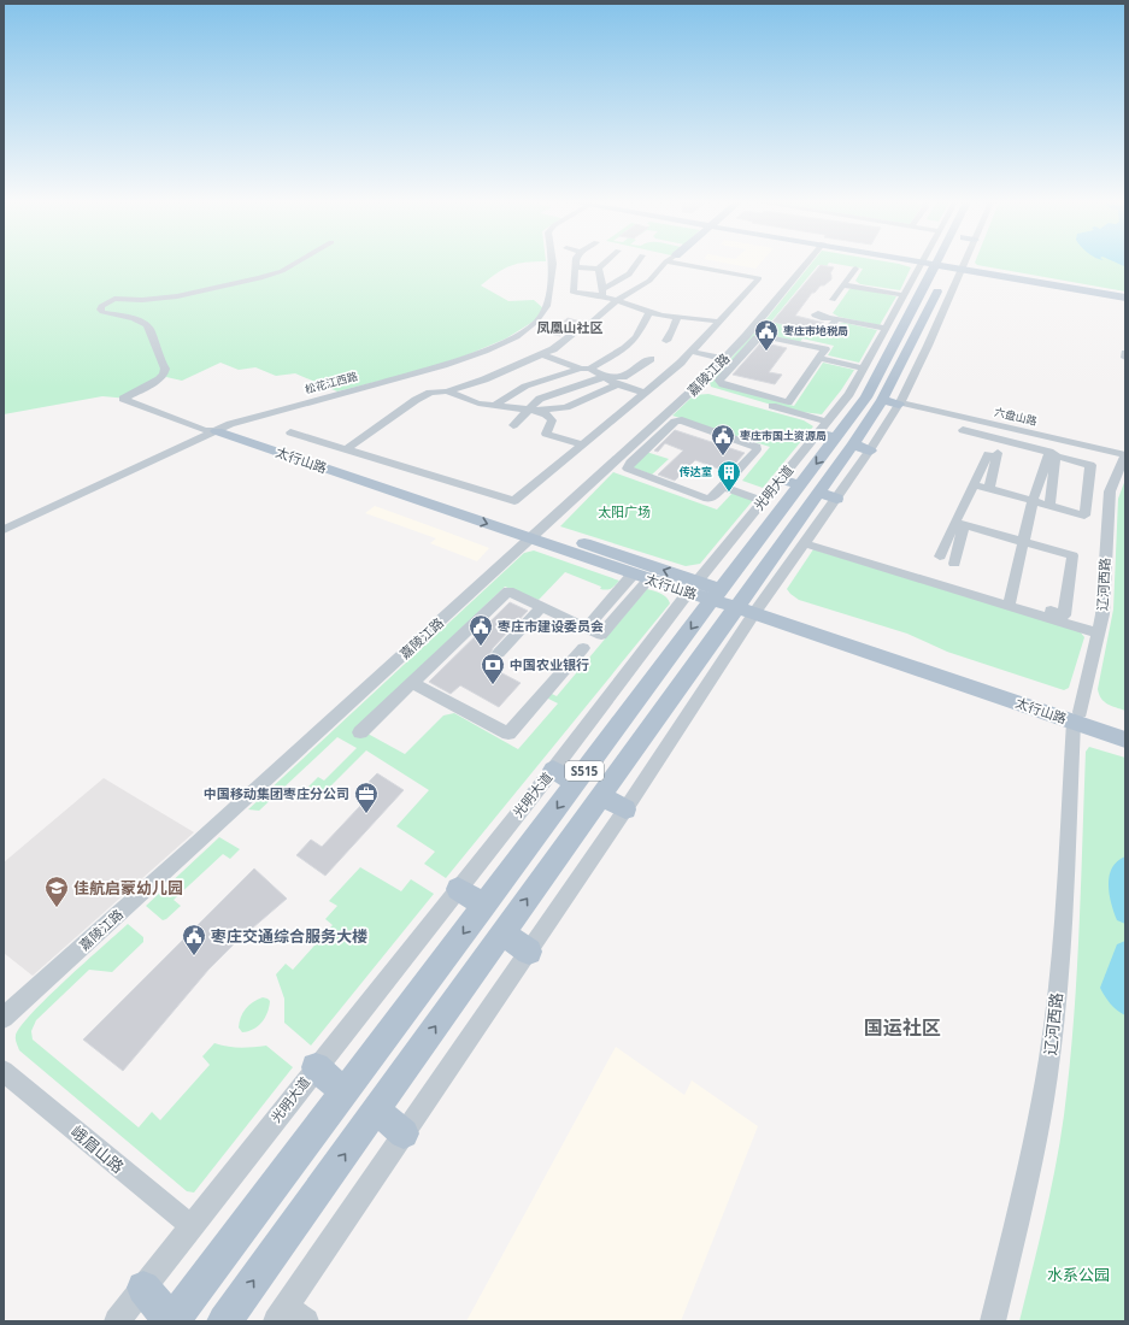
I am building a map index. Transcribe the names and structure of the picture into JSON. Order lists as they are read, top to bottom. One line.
{"streets":{"main road":["太行山路","光明大道","S515"],"street":["嘉陵江路","松花江西路","六盘山路","辽河西路","峨眉山路"]},"crossings":[["嘉陵江路","太行山路"],["松花江西路","太行山路"],["六盘山路","光明大道"],["六盘山路","辽河西路"],["太行山路","光明大道"],["太行山路","辽河西路"],["光明大道","峨眉山路"]],"districts":["凤凰山社区","国运社区"],"parks":["太阳广场","水系公园"],"places":{"public building":["枣庄市地税局","枣庄市国土资源局","枣庄市建设委员会","枣庄交通综合服务大楼"],"building":["传达室"],"bank":["中国农业银行"],"office":["中国移动集团枣庄分公司"],"school or university":["佳航启蒙幼儿园"]}}
